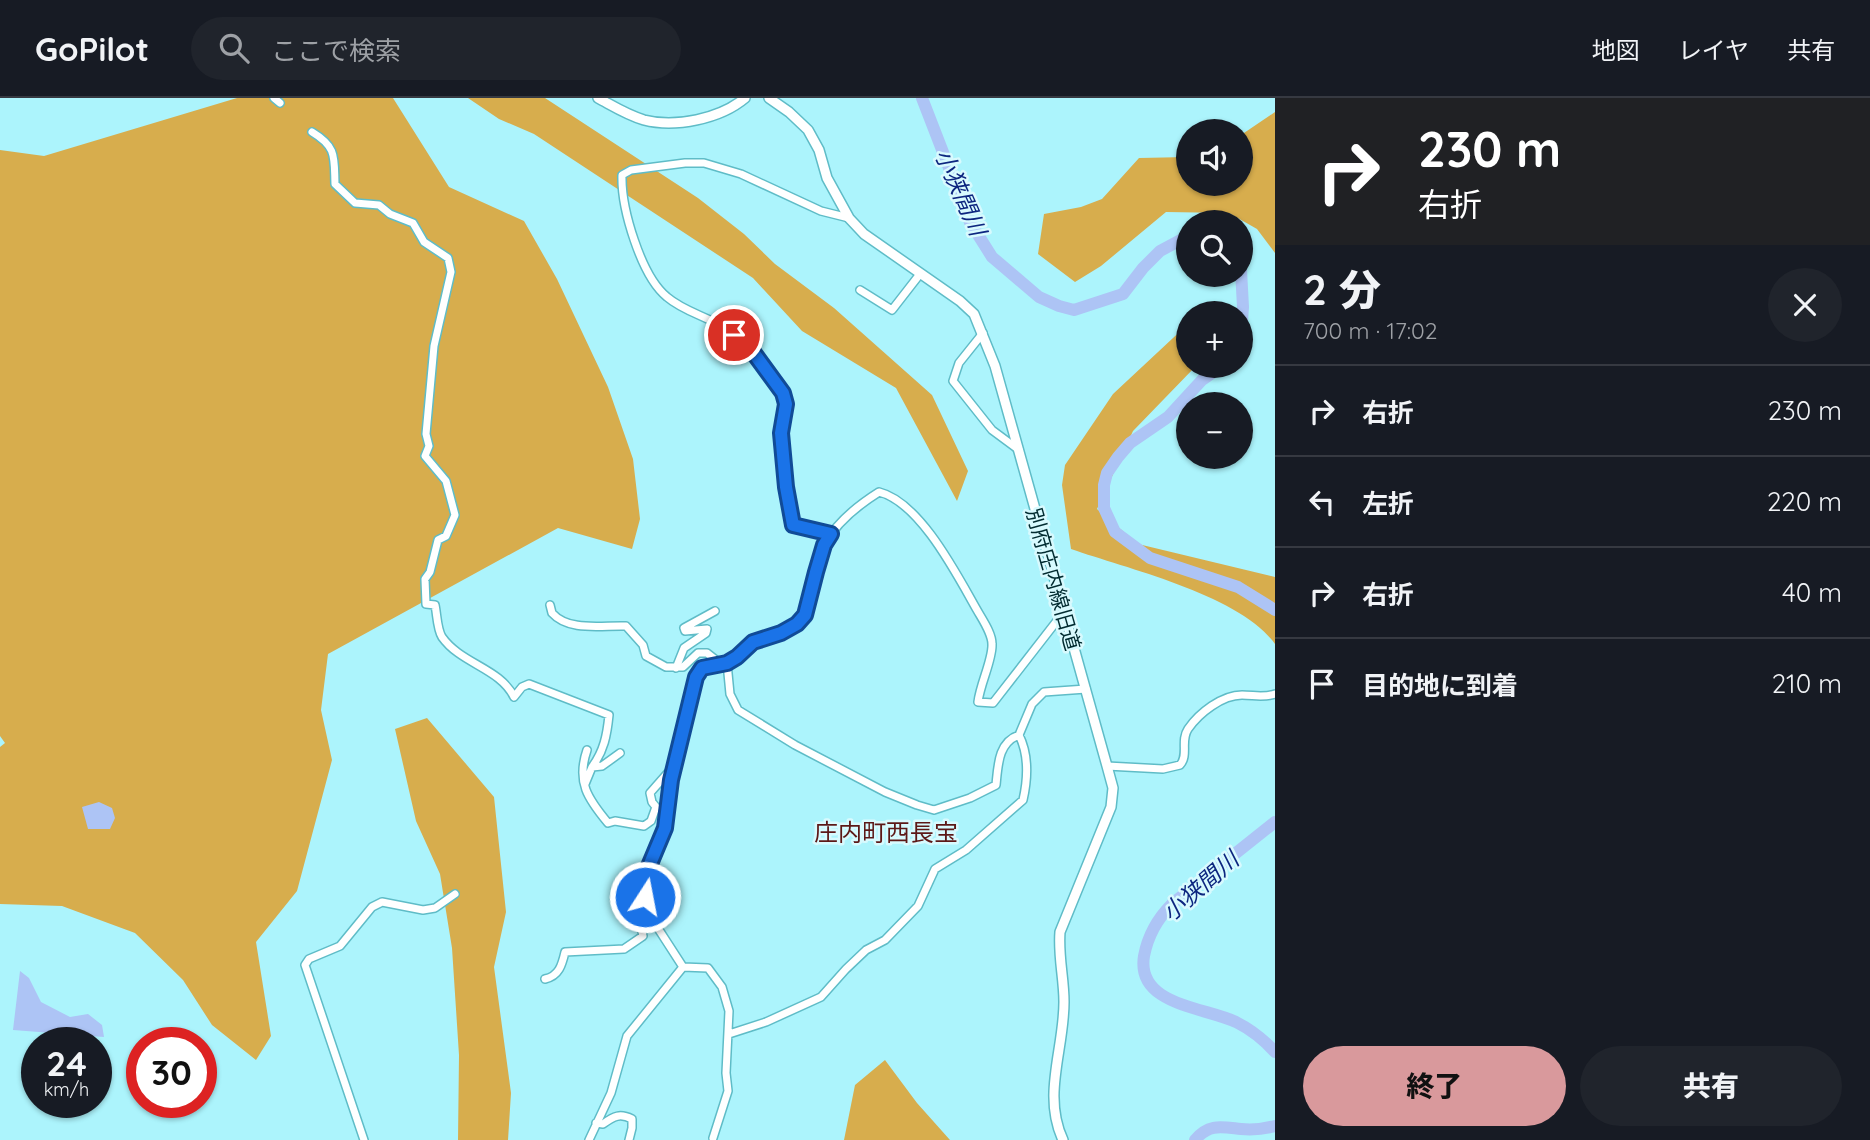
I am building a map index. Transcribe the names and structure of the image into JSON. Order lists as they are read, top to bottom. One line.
{"streets":{"street":["別府庄内線旧道"]},"districts":["庄内町西長宝"],"water":["小狭間川"],"page":{"header":"GoPilot","search":"ここで検索","nav":["地図","レイヤ","共有"],"turn":["230 m","右折"],"map_buttons":["+","−"],"heading":["2 分","700 m · 17:02"],"list":[{"name":"右折","value":"230 m"},{"name":"左折","value":"220 m"},{"name":"右折","value":"40 m"},{"name":"目的地に到着","value":"210 m"}],"speed":"24 km/h","limit":"30","buttons":["終了","共有"]}}
